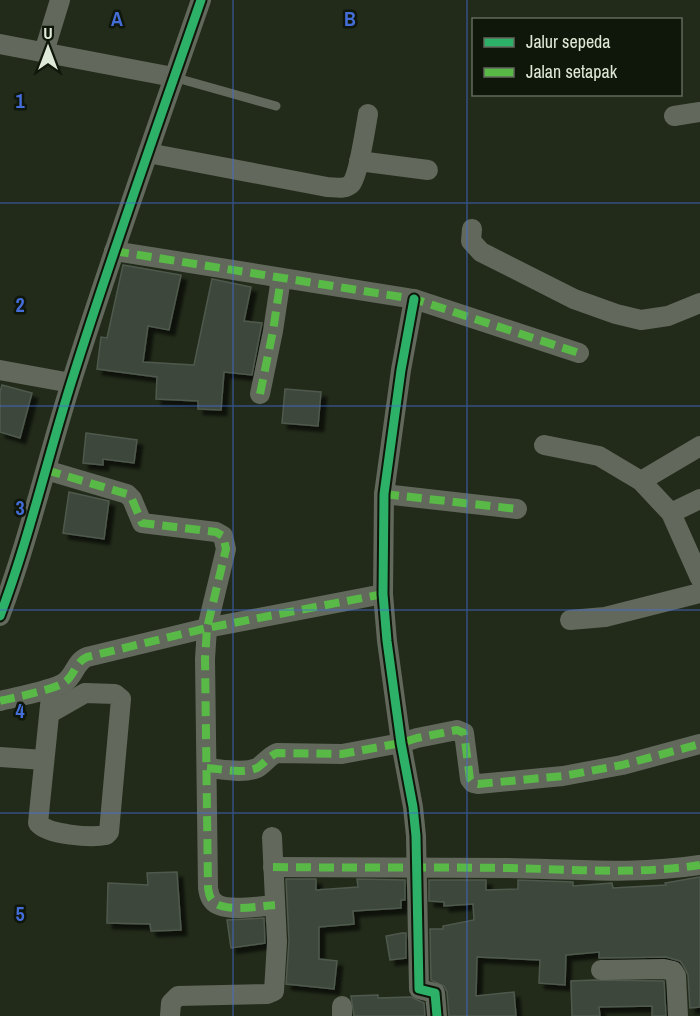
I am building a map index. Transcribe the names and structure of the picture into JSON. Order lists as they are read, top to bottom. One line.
{"legend":["Jalur sepeda","Jalan setapak"],"north":"top","grid":{"columns":["A","B"],"rows":["1","2","3","4","5"]}}
